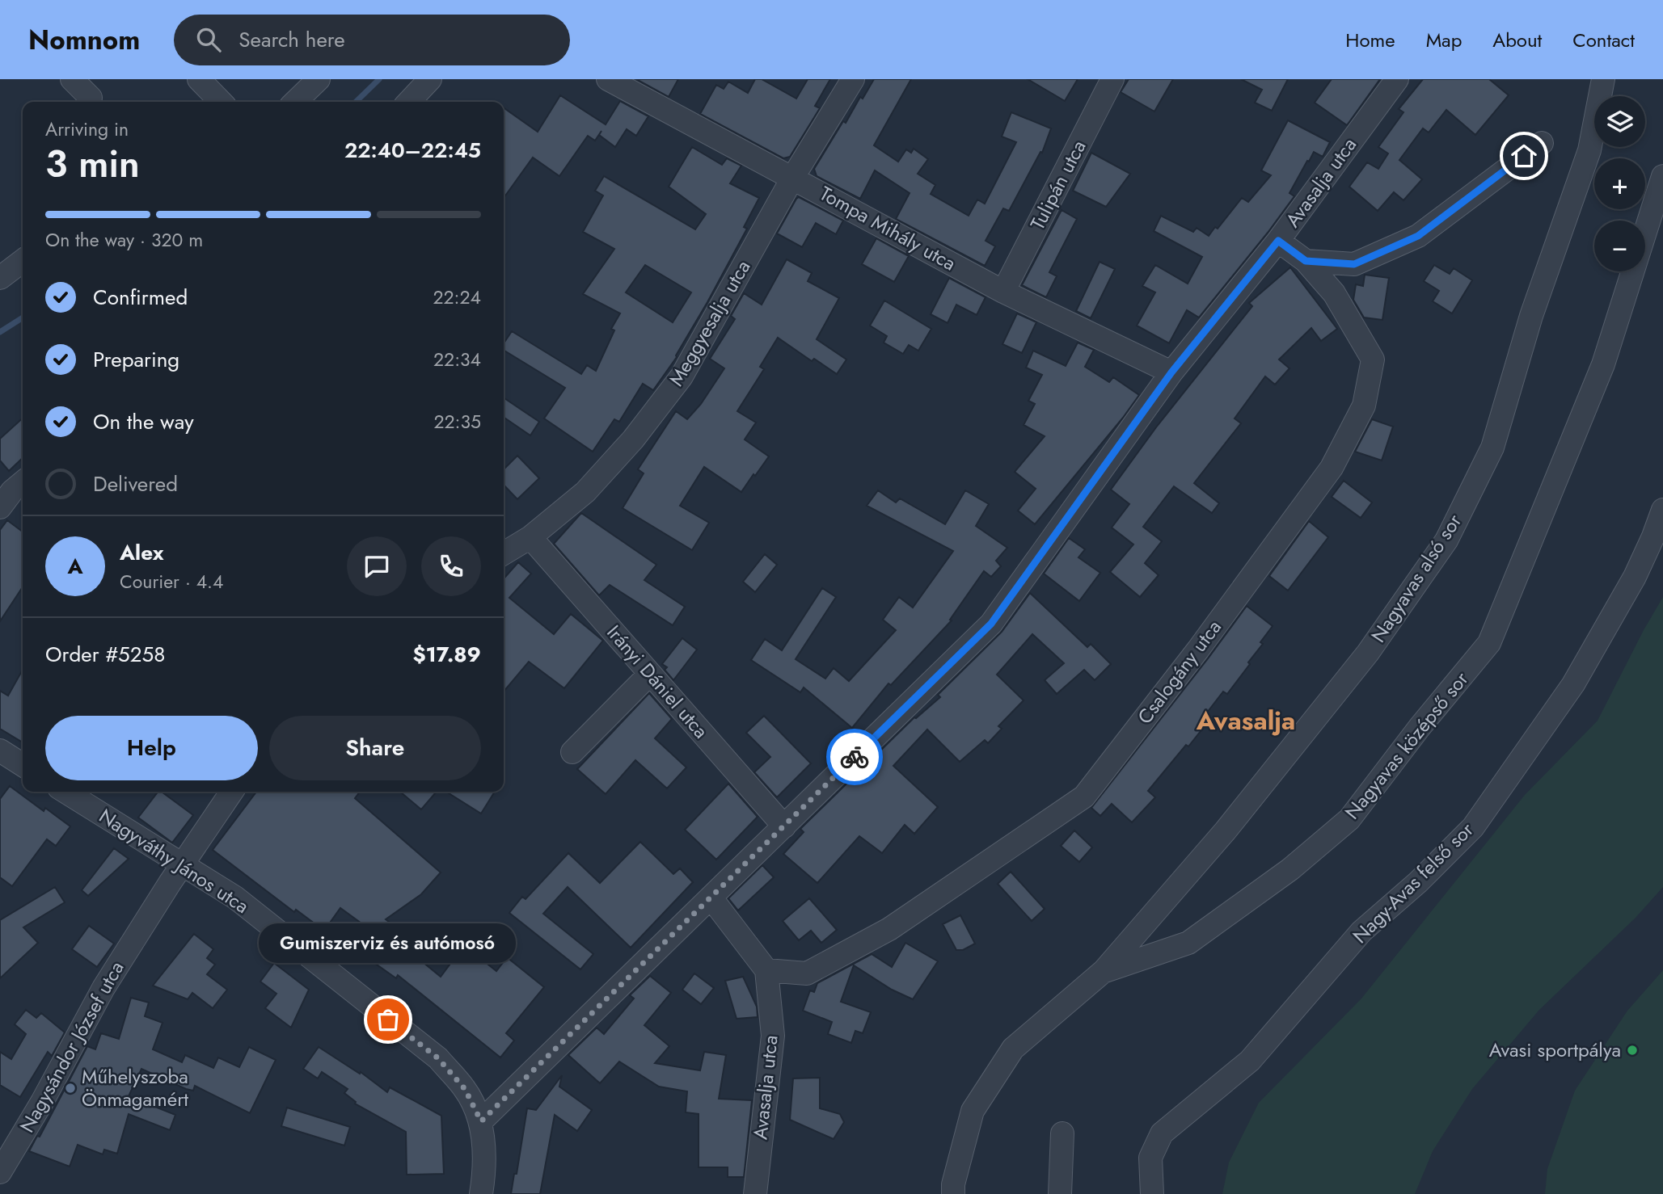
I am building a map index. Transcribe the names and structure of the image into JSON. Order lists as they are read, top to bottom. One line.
{"streets":{"street":["Avasalja utca","Tulipán utca","Tompa Mihály utca","Meggyesalja utca","Nagyavas alsó sor","Csalogány utca","Irányi Dániel utca","Nagyavas középső sor","Nagyváthy János utca","Nagy-Avas felső sor","Nagysándor József utca"]},"crossings":[["Avasalja utca","Tompa Mihály utca"],["Avasalja utca","Csalogány utca"],["Avasalja utca","Irányi Dániel utca"],["Avasalja utca","Nagyváthy János utca"],["Tulipán utca","Tompa Mihály utca"],["Tompa Mihály utca","Meggyesalja utca"],["Meggyesalja utca","Irányi Dániel utca"],["Nagyavas alsó sor","Nagyavas középső sor"],["Nagyváthy János utca","Nagysándor József utca"]],"districts":["Avasalja"],"places":["Gumiszerviz és autómosó","Avasi sportpálya","Műhelyszoba Önmagamért"],"page":{"header":"Nomnom","search":"Search here","nav":["Home","Map","About","Contact"],"map_buttons":["+","−"],"heading":["3 min","Arriving in","22:40–22:45"],"panel":["Alex","Courier · 4.4","Order #5258","$17.89"],"bar":"On the way · 320 m","list":[["Confirmed","22:24"],["Preparing","22:34"],["On the way","22:35"],"Delivered"],"round":"A","buttons":["Help","Share"],"bubble":"Gumiszerviz és autómosó"}}
